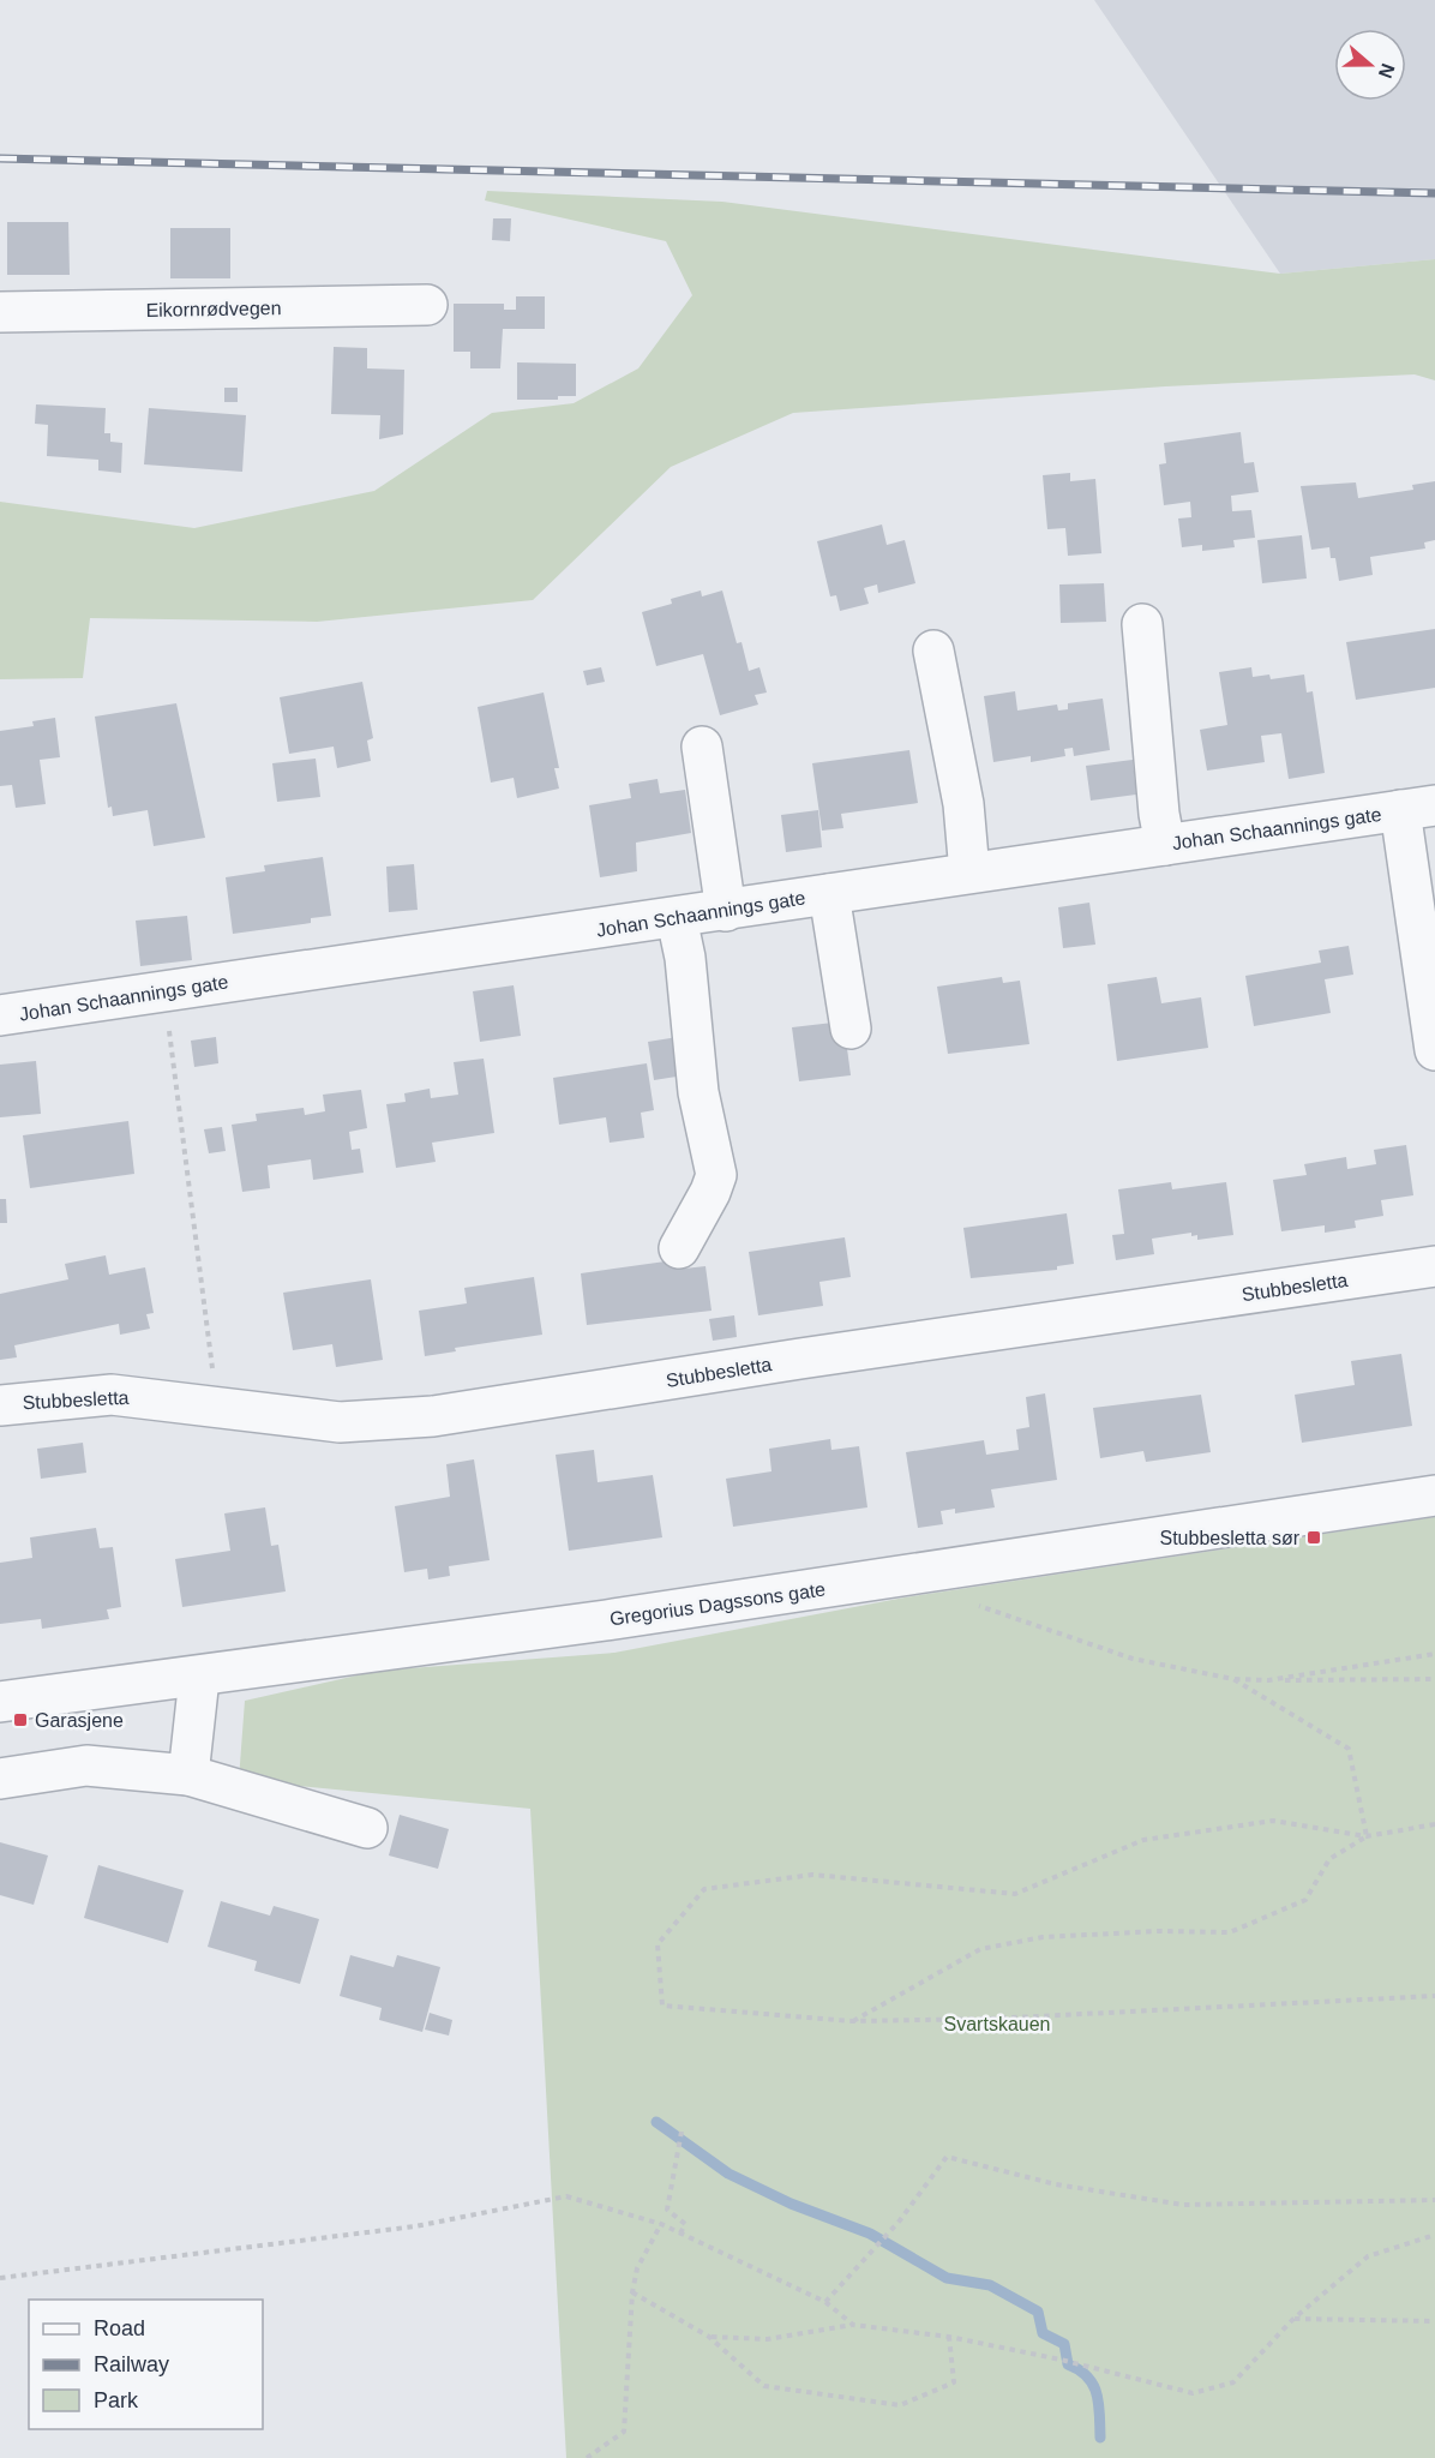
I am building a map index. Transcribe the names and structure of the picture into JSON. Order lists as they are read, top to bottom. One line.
{"streets":{"street":["Eikornrødvegen","Johan Schaannings gate","Stubbesletta","Gregorius Dagssons gate"]},"parks":["Svartskauen"],"places":{"transit":["Stubbesletta sør","Garasjene"]},"legend":["Road","Railway","Park"],"north":"right"}
